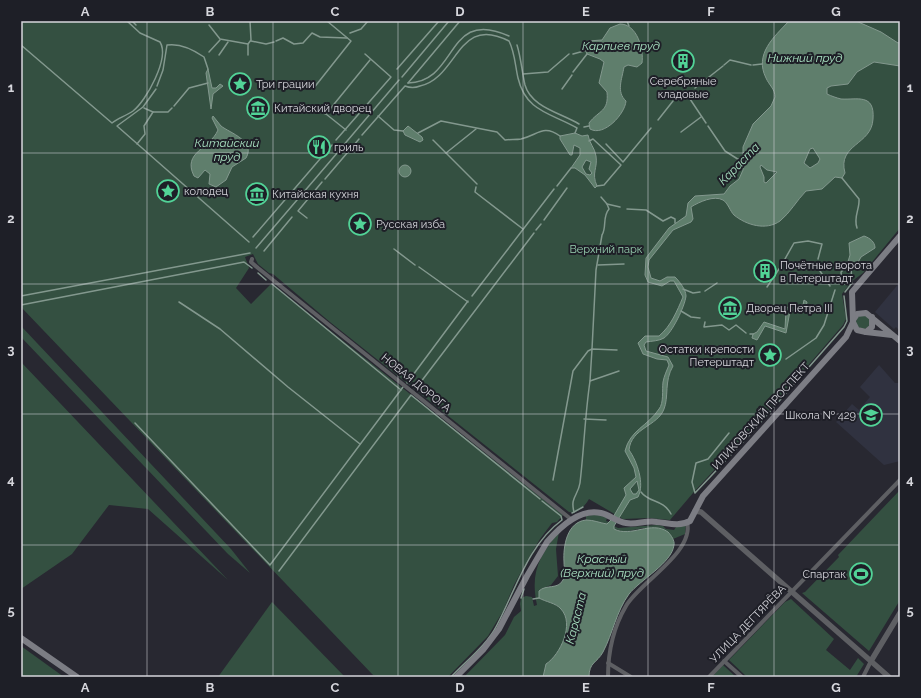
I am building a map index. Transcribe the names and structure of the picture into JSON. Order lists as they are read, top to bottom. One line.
{"streets":{"main road":["ИЛИКОВСКИЙ ПРОСПЕКТ"],"street":["НОВАЯ ДОРОГА","УЛИЦА ДЕГТЯРЁВА"]},"water":["Карпиев пруд","Нижний пруд","Китайский пруд","Караста","Красный (Верхний) пруд"],"parks":["Верхний парк"],"places":{"building":["Серебряные кладовые","Почётные ворота в Петерштадт"],"place":["Три грации","колодец","Русская изба","Остатки крепости Петерштадт"],"museum":["Китайский дворец","Китайская кухня","Дворец Петра III"],"restaurant":["гриль"],"school or university":["Школа № 429"],"sports":["Спартак"]},"grid":{"columns":["A","B","C","D","E","F","G"],"rows":["1","2","3","4","5"]}}
